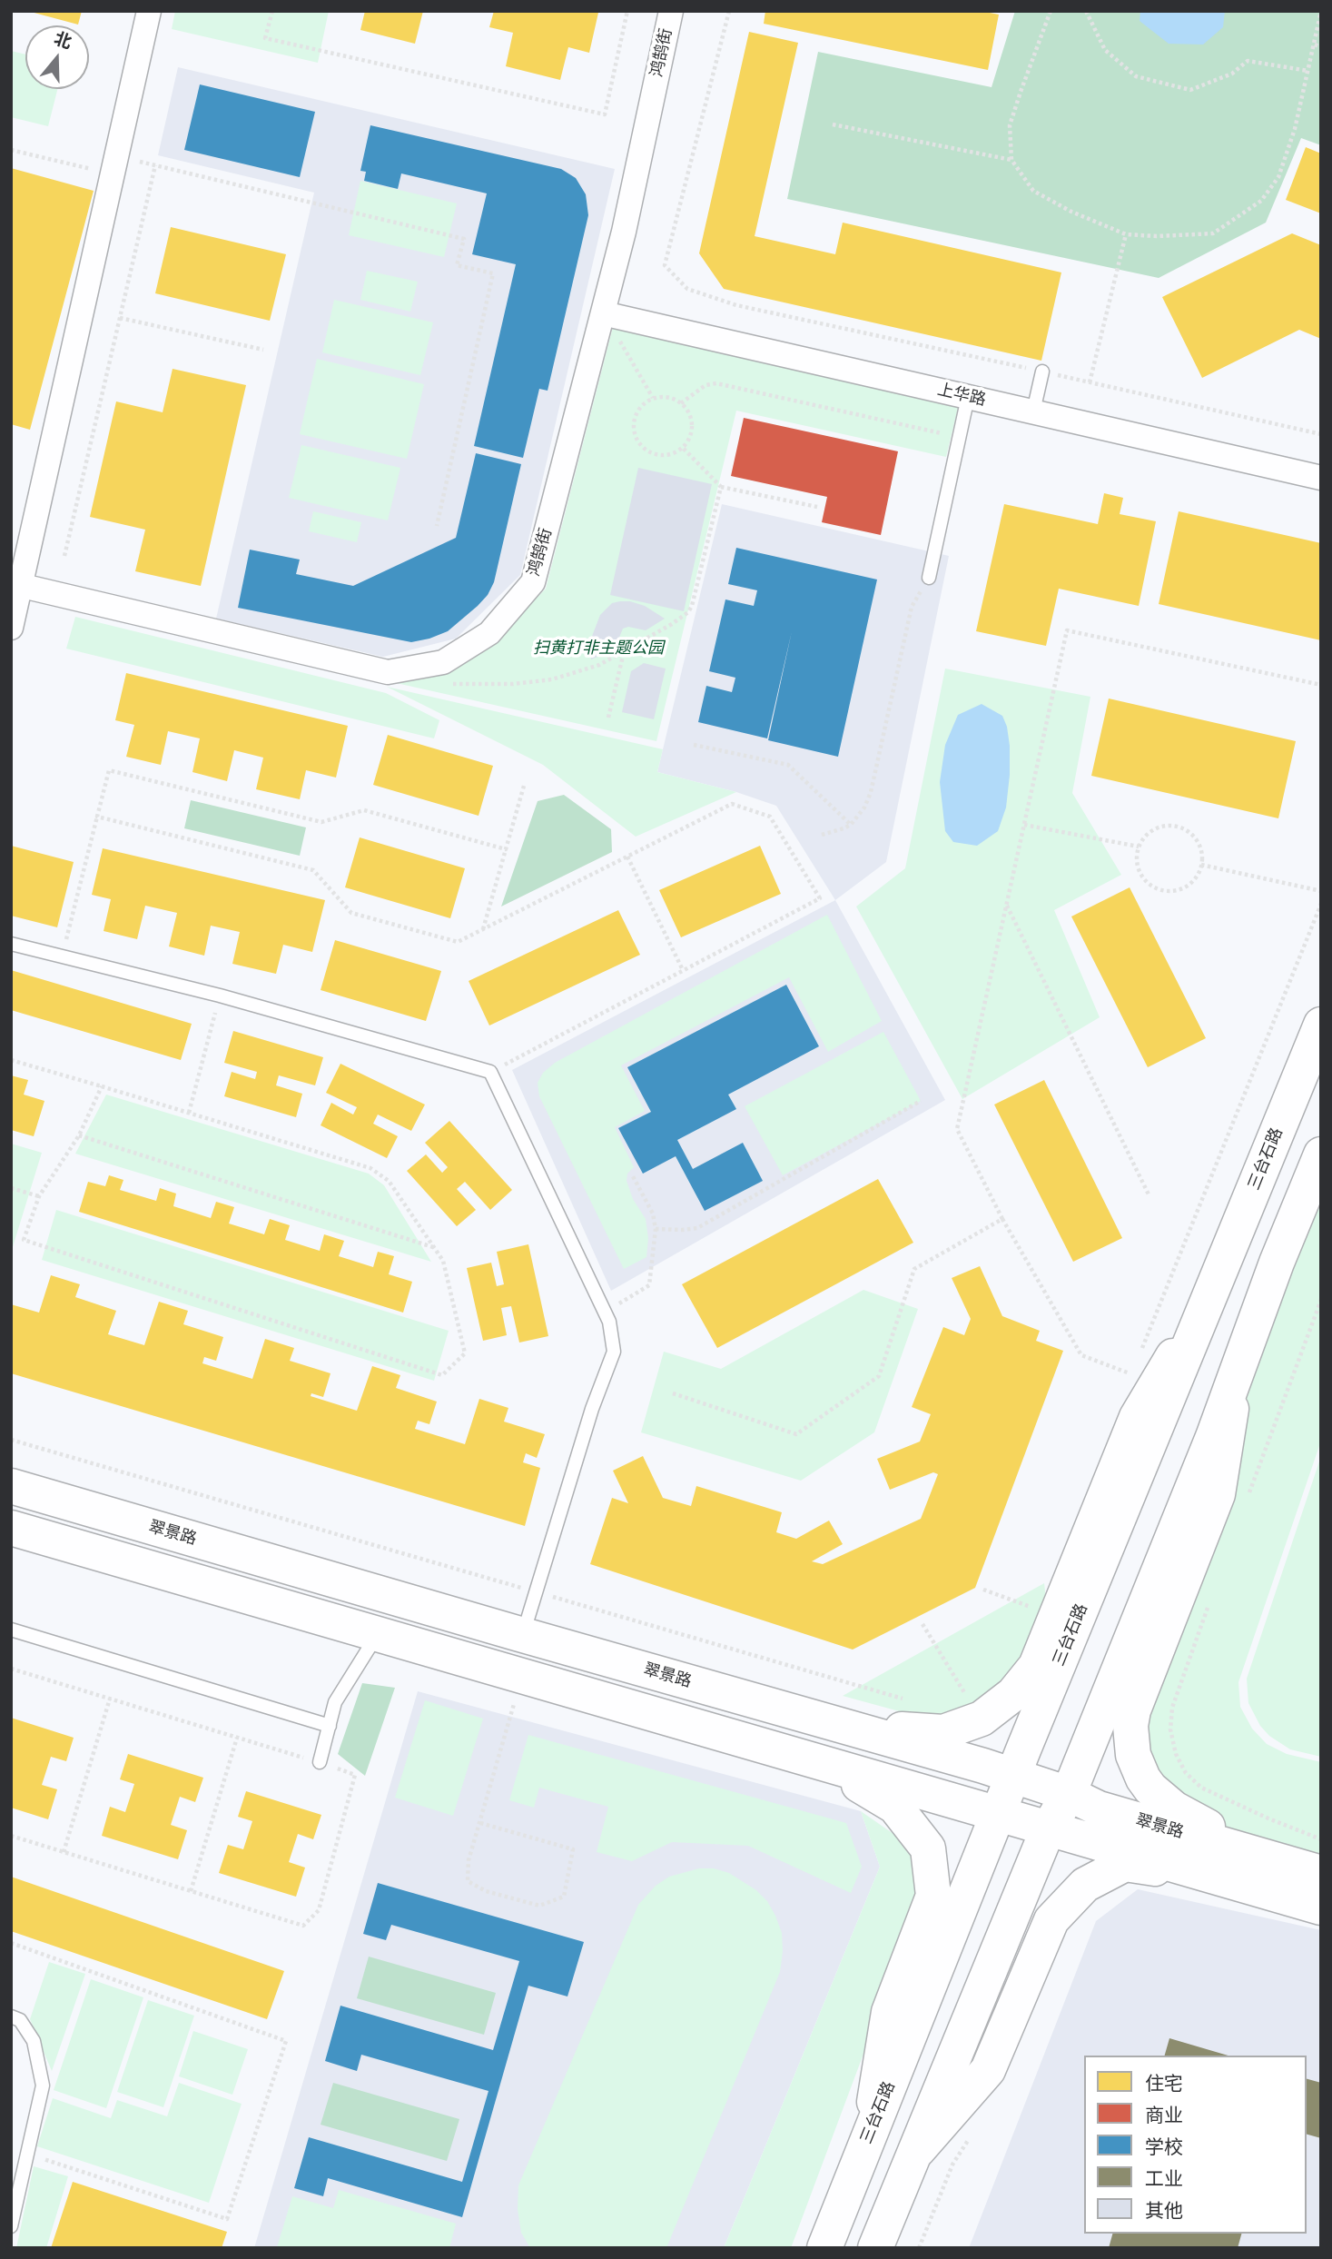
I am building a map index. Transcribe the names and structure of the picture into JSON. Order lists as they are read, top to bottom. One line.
{"streets":{"main road":["三台石路","翠景路"],"street":["鸿鹄街","上华路"]},"crossings":[["鸿鹄街","上华路"],["三台石路","翠景路"]],"parks":["扫黄打非主题公园"],"legend":["住宅","商业","学校","工业","其他"],"north":"top"}
